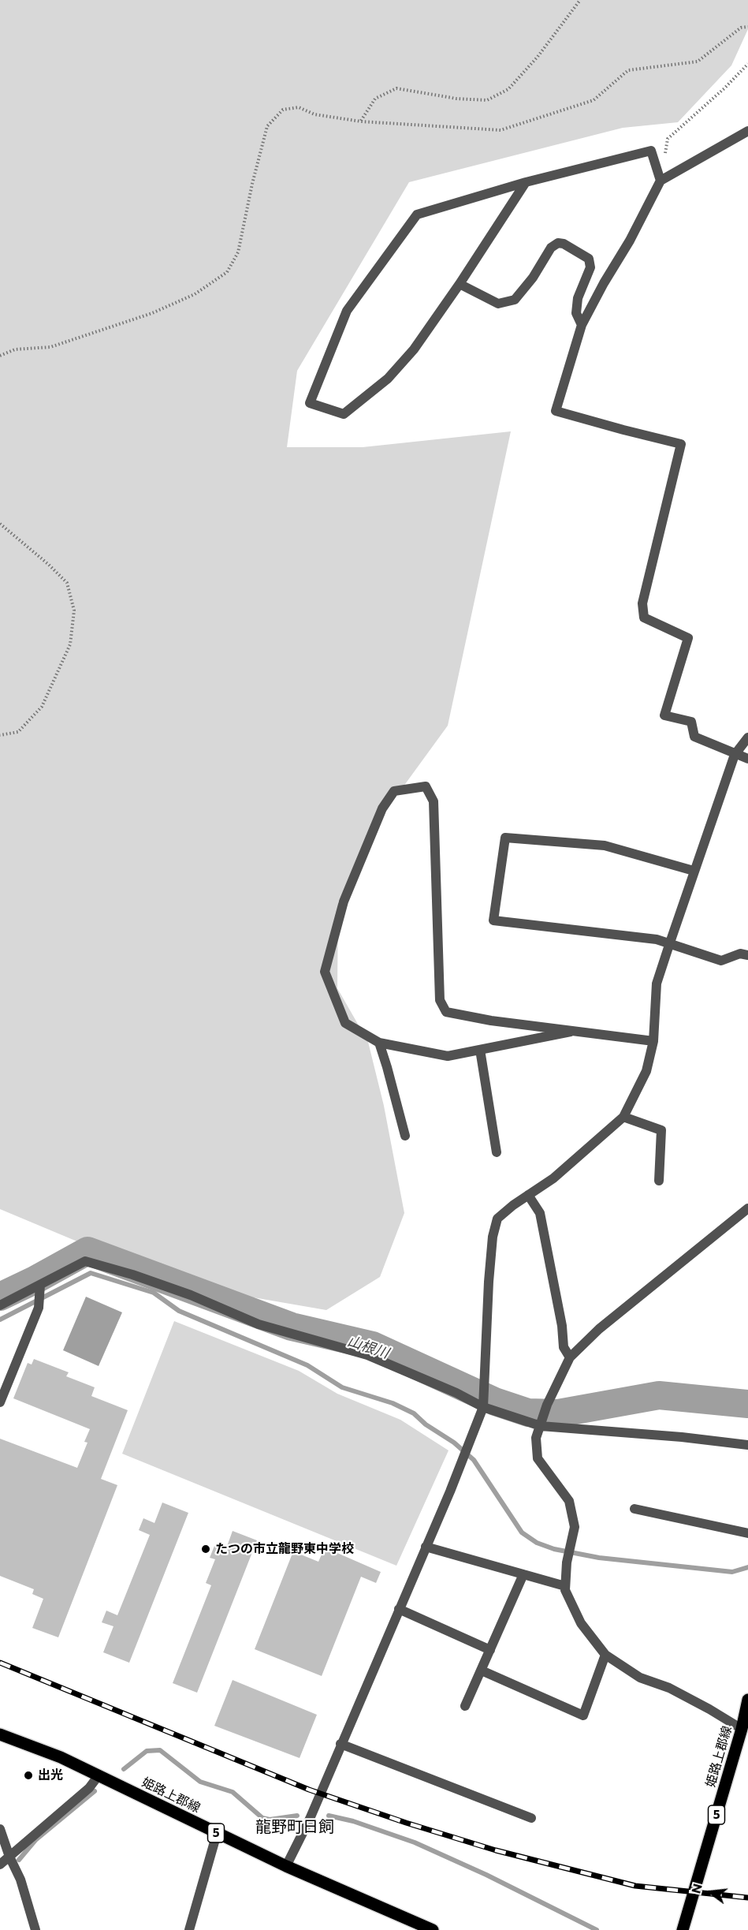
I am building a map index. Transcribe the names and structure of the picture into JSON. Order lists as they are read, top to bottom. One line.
{"streets":{"main road":["姫路上郡線","5"]},"districts":["龍野町日飼"],"water":["山根川"],"places":["たつの市立龍野東中学校","出光"],"north":"left"}
